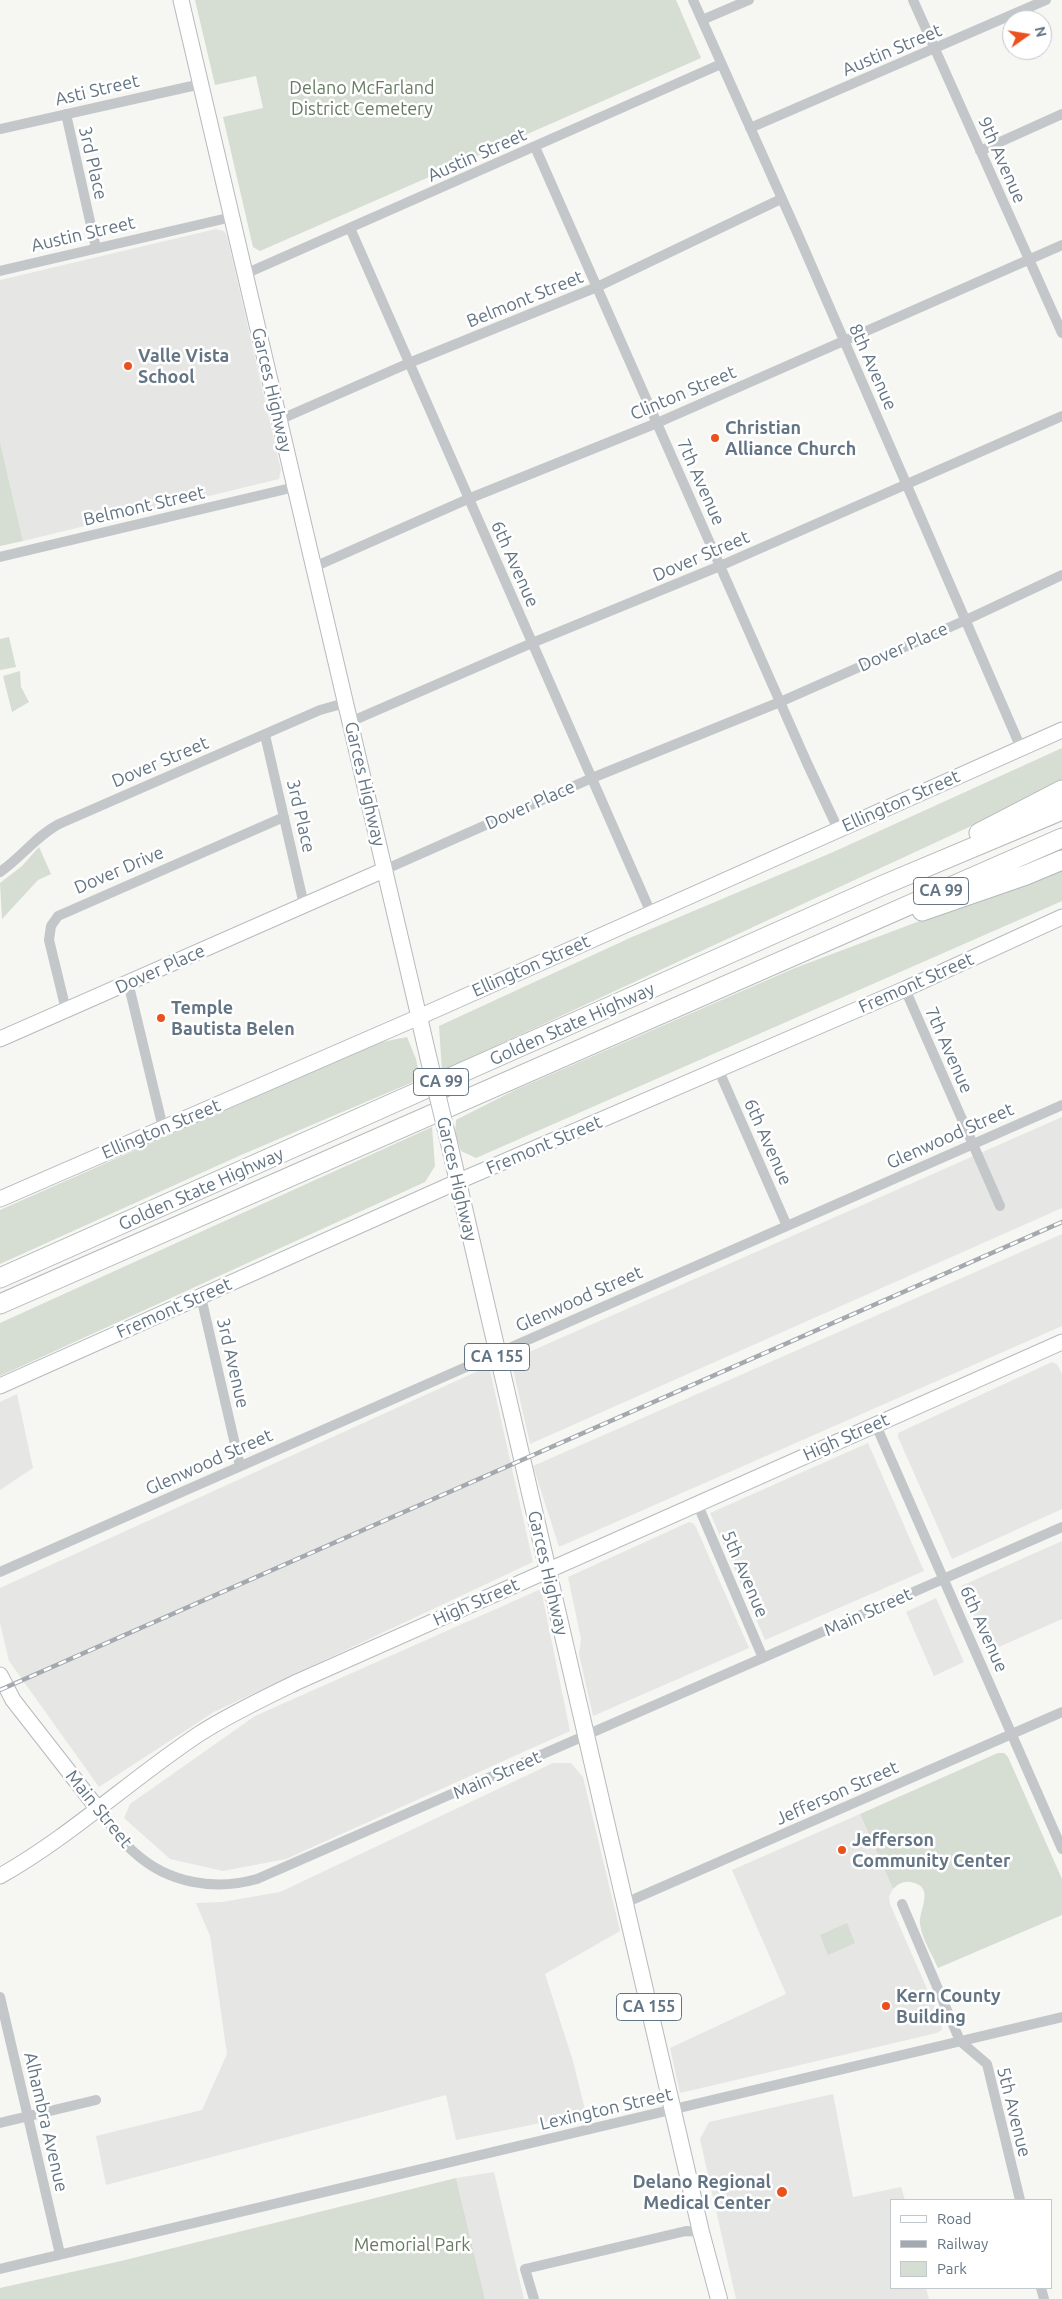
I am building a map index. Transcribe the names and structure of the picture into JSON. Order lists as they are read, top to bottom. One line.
{"streets":{"highway":["CA 99","Golden State Highway"],"main road":["Garces Highway","CA 155"],"street":["Austin Street","Asti Street","9th Avenue","3rd Place","Belmont Street","8th Avenue","Clinton Street","7th Avenue","Dover Street","6th Avenue","Dover Place","Ellington Street","Dover Drive","Fremont Street","Glenwood Street","3rd Avenue","High Street","5th Avenue","Main Street","Jefferson Street","Lexington Street","Alhambra Avenue"]},"crossings":[["Austin Street","9th Avenue"],["Austin Street","3rd Place"],["Austin Street","8th Avenue"],["Austin Street","Garces Highway"],["Austin Street","7th Avenue"],["Austin Street","6th Avenue"],["Asti Street","3rd Place"],["Asti Street","Garces Highway"],["9th Avenue","Clinton Street"],["3rd Place","Dover Street"],["3rd Place","Dover Place"],["3rd Place","Dover Drive"],["Belmont Street","8th Avenue"],["Belmont Street","Garces Highway"],["Belmont Street","7th Avenue"],["Belmont Street","6th Avenue"],["8th Avenue","Clinton Street"],["8th Avenue","Dover Street"],["8th Avenue","Dover Place"],["8th Avenue","Ellington Street"],["Garces Highway","Clinton Street"],["Garces Highway","Dover Street"],["Garces Highway","Dover Place"],["Garces Highway","Ellington Street"],["Garces Highway","Fremont Street"],["Garces Highway","Glenwood Street"],["Garces Highway","High Street"],["Garces Highway","Main Street"],["Garces Highway","Jefferson Street"],["Garces Highway","Lexington Street"],["Clinton Street","7th Avenue"],["Clinton Street","6th Avenue"],["7th Avenue","Dover Street"],["7th Avenue","Dover Place"],["7th Avenue","Ellington Street"],["7th Avenue","Fremont Street"],["7th Avenue","Glenwood Street"],["Dover Street","6th Avenue"],["6th Avenue","Dover Place"],["6th Avenue","Ellington Street"],["6th Avenue","Fremont Street"],["6th Avenue","Glenwood Street"],["6th Avenue","High Street"],["6th Avenue","Main Street"],["6th Avenue","Jefferson Street"],["Dover Place","Dover Drive"],["Fremont Street","3rd Avenue"],["Glenwood Street","3rd Avenue"],["High Street","5th Avenue"],["High Street","Main Street"],["5th Avenue","Main Street"],["5th Avenue","Lexington Street"],["Lexington Street","Alhambra Avenue"]],"parks":["Delano McFarland District Cemetery","Memorial Park"],"places":["Valle Vista School","Christian Alliance Church","Temple Bautista Belen","Jefferson Community Center","Kern County Building","Delano Regional Medical Center"],"legend":["Road","Railway","Park"],"north":"right"}
